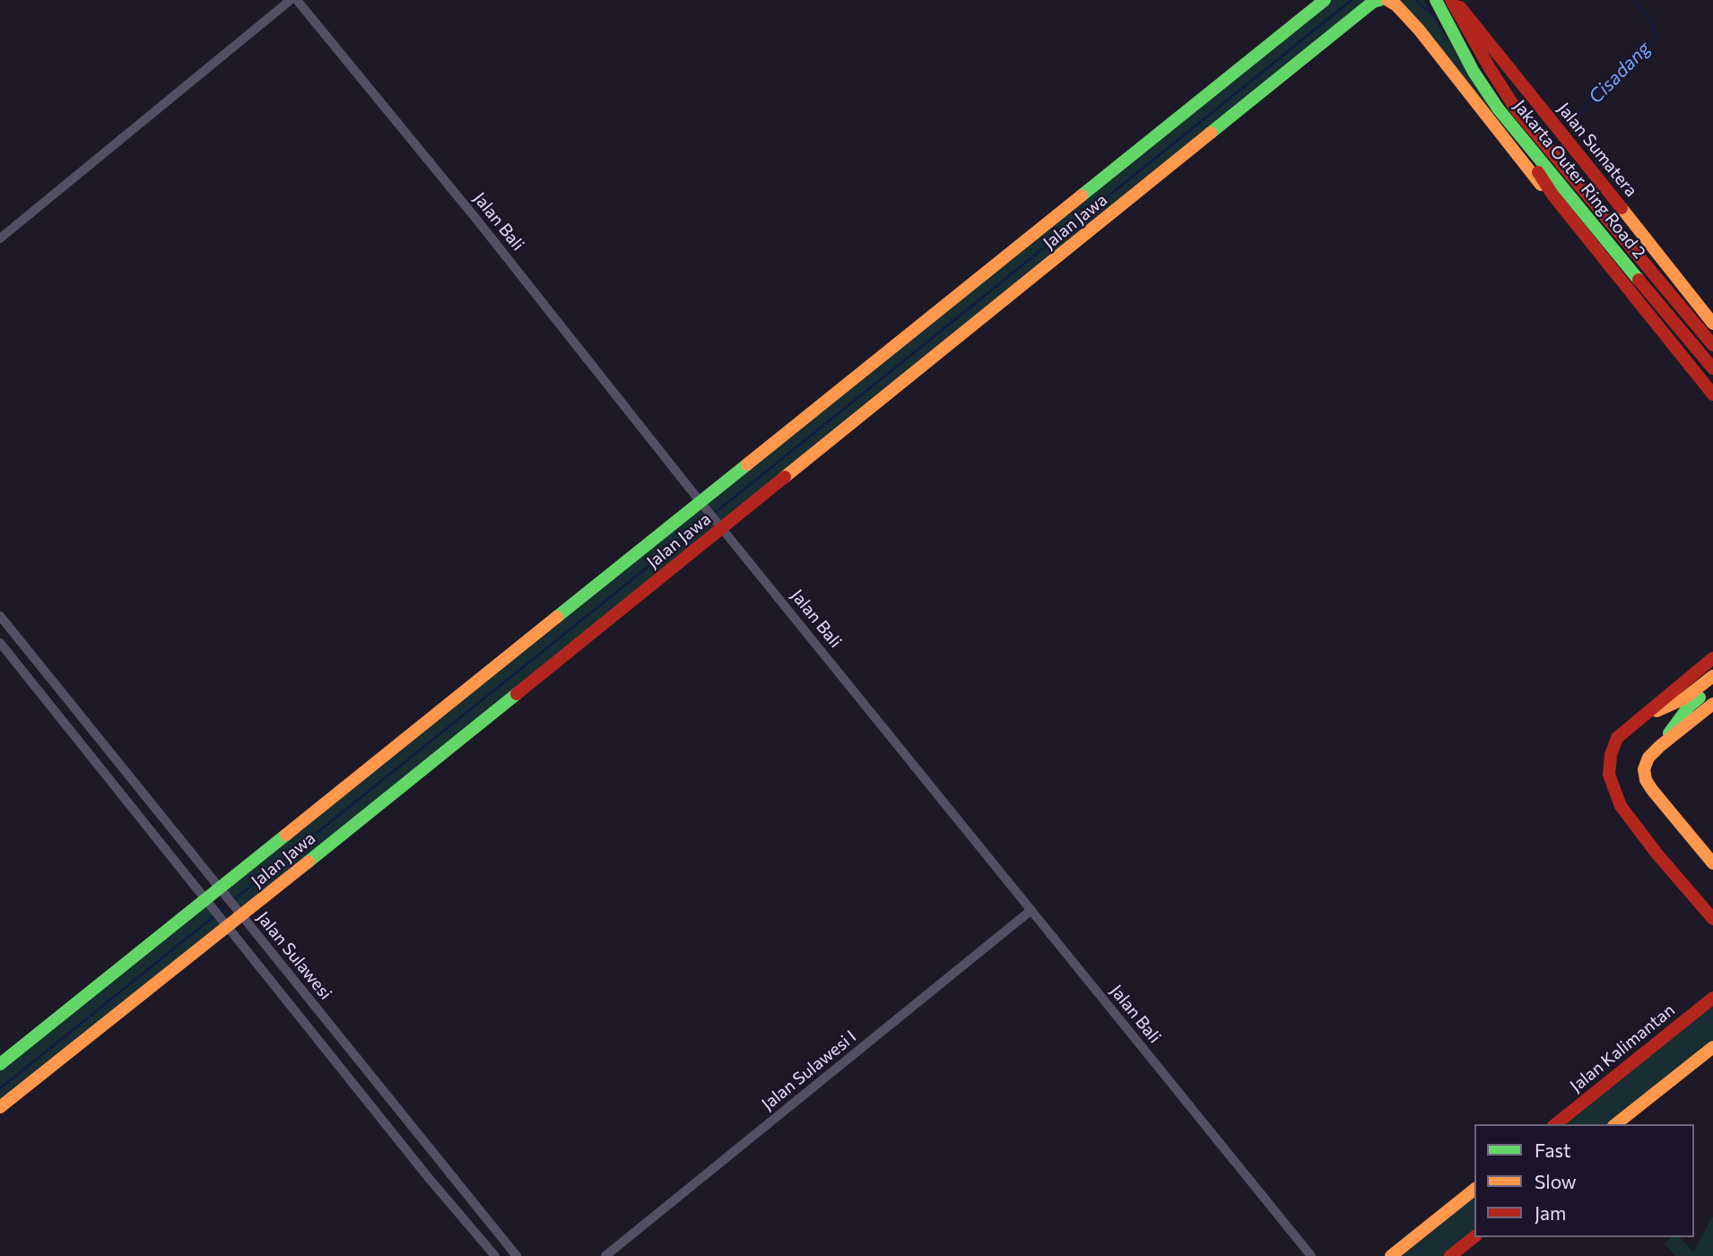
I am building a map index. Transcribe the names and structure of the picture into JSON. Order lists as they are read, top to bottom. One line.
{"streets":{"main road":["Jalan Sumatera","Jakarta Outer Ring Road 2","Jalan Jawa","Jalan Kalimantan"],"street":["Jalan Bali","Jalan Sulawesi","Jalan Sulawesi I"]},"crossings":[["Jalan Sumatera","Jakarta Outer Ring Road 2"],["Jalan Bali","Jalan Jawa"],["Jalan Bali","Jalan Sulawesi I"],["Jalan Jawa","Jalan Sulawesi"]],"water":["Cisadang"],"legend":["Fast","Slow","Jam"]}
